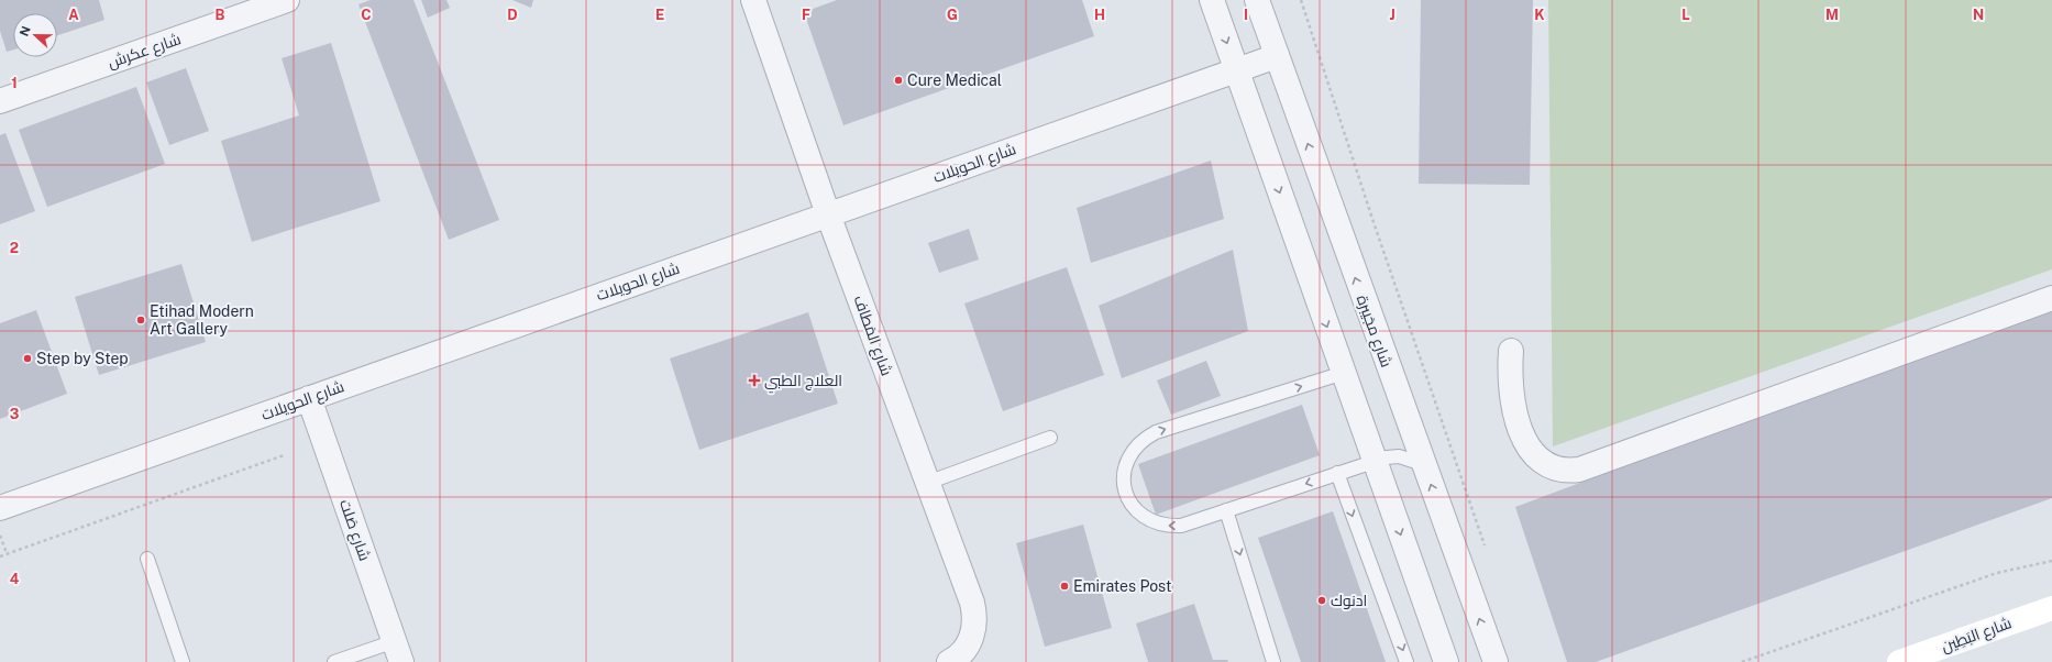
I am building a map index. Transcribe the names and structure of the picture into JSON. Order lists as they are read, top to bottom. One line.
{"streets":{"main road":["شارع البَطِين"],"street":["شارع عكرش","شارع الحويلات","شارع مجَيبرة","شارع المَطاف","شارع صَلت"]},"crossings":[["شارع الحويلات","شارع مجَيبرة"],["شارع الحويلات","شارع المَطاف"],["شارع الحويلات","شارع صَلت"]],"places":{"other":["Cure Medical","Etihad Modern Art Gallery","Step by Step","Emirates Post","ادنوك"],"health":["العلاج الطبي"]},"north":"left","grid":{"columns":["A","B","C","D","E","F","G","H","I","J","K","L","M","N"],"rows":["1","2","3","4"]}}
